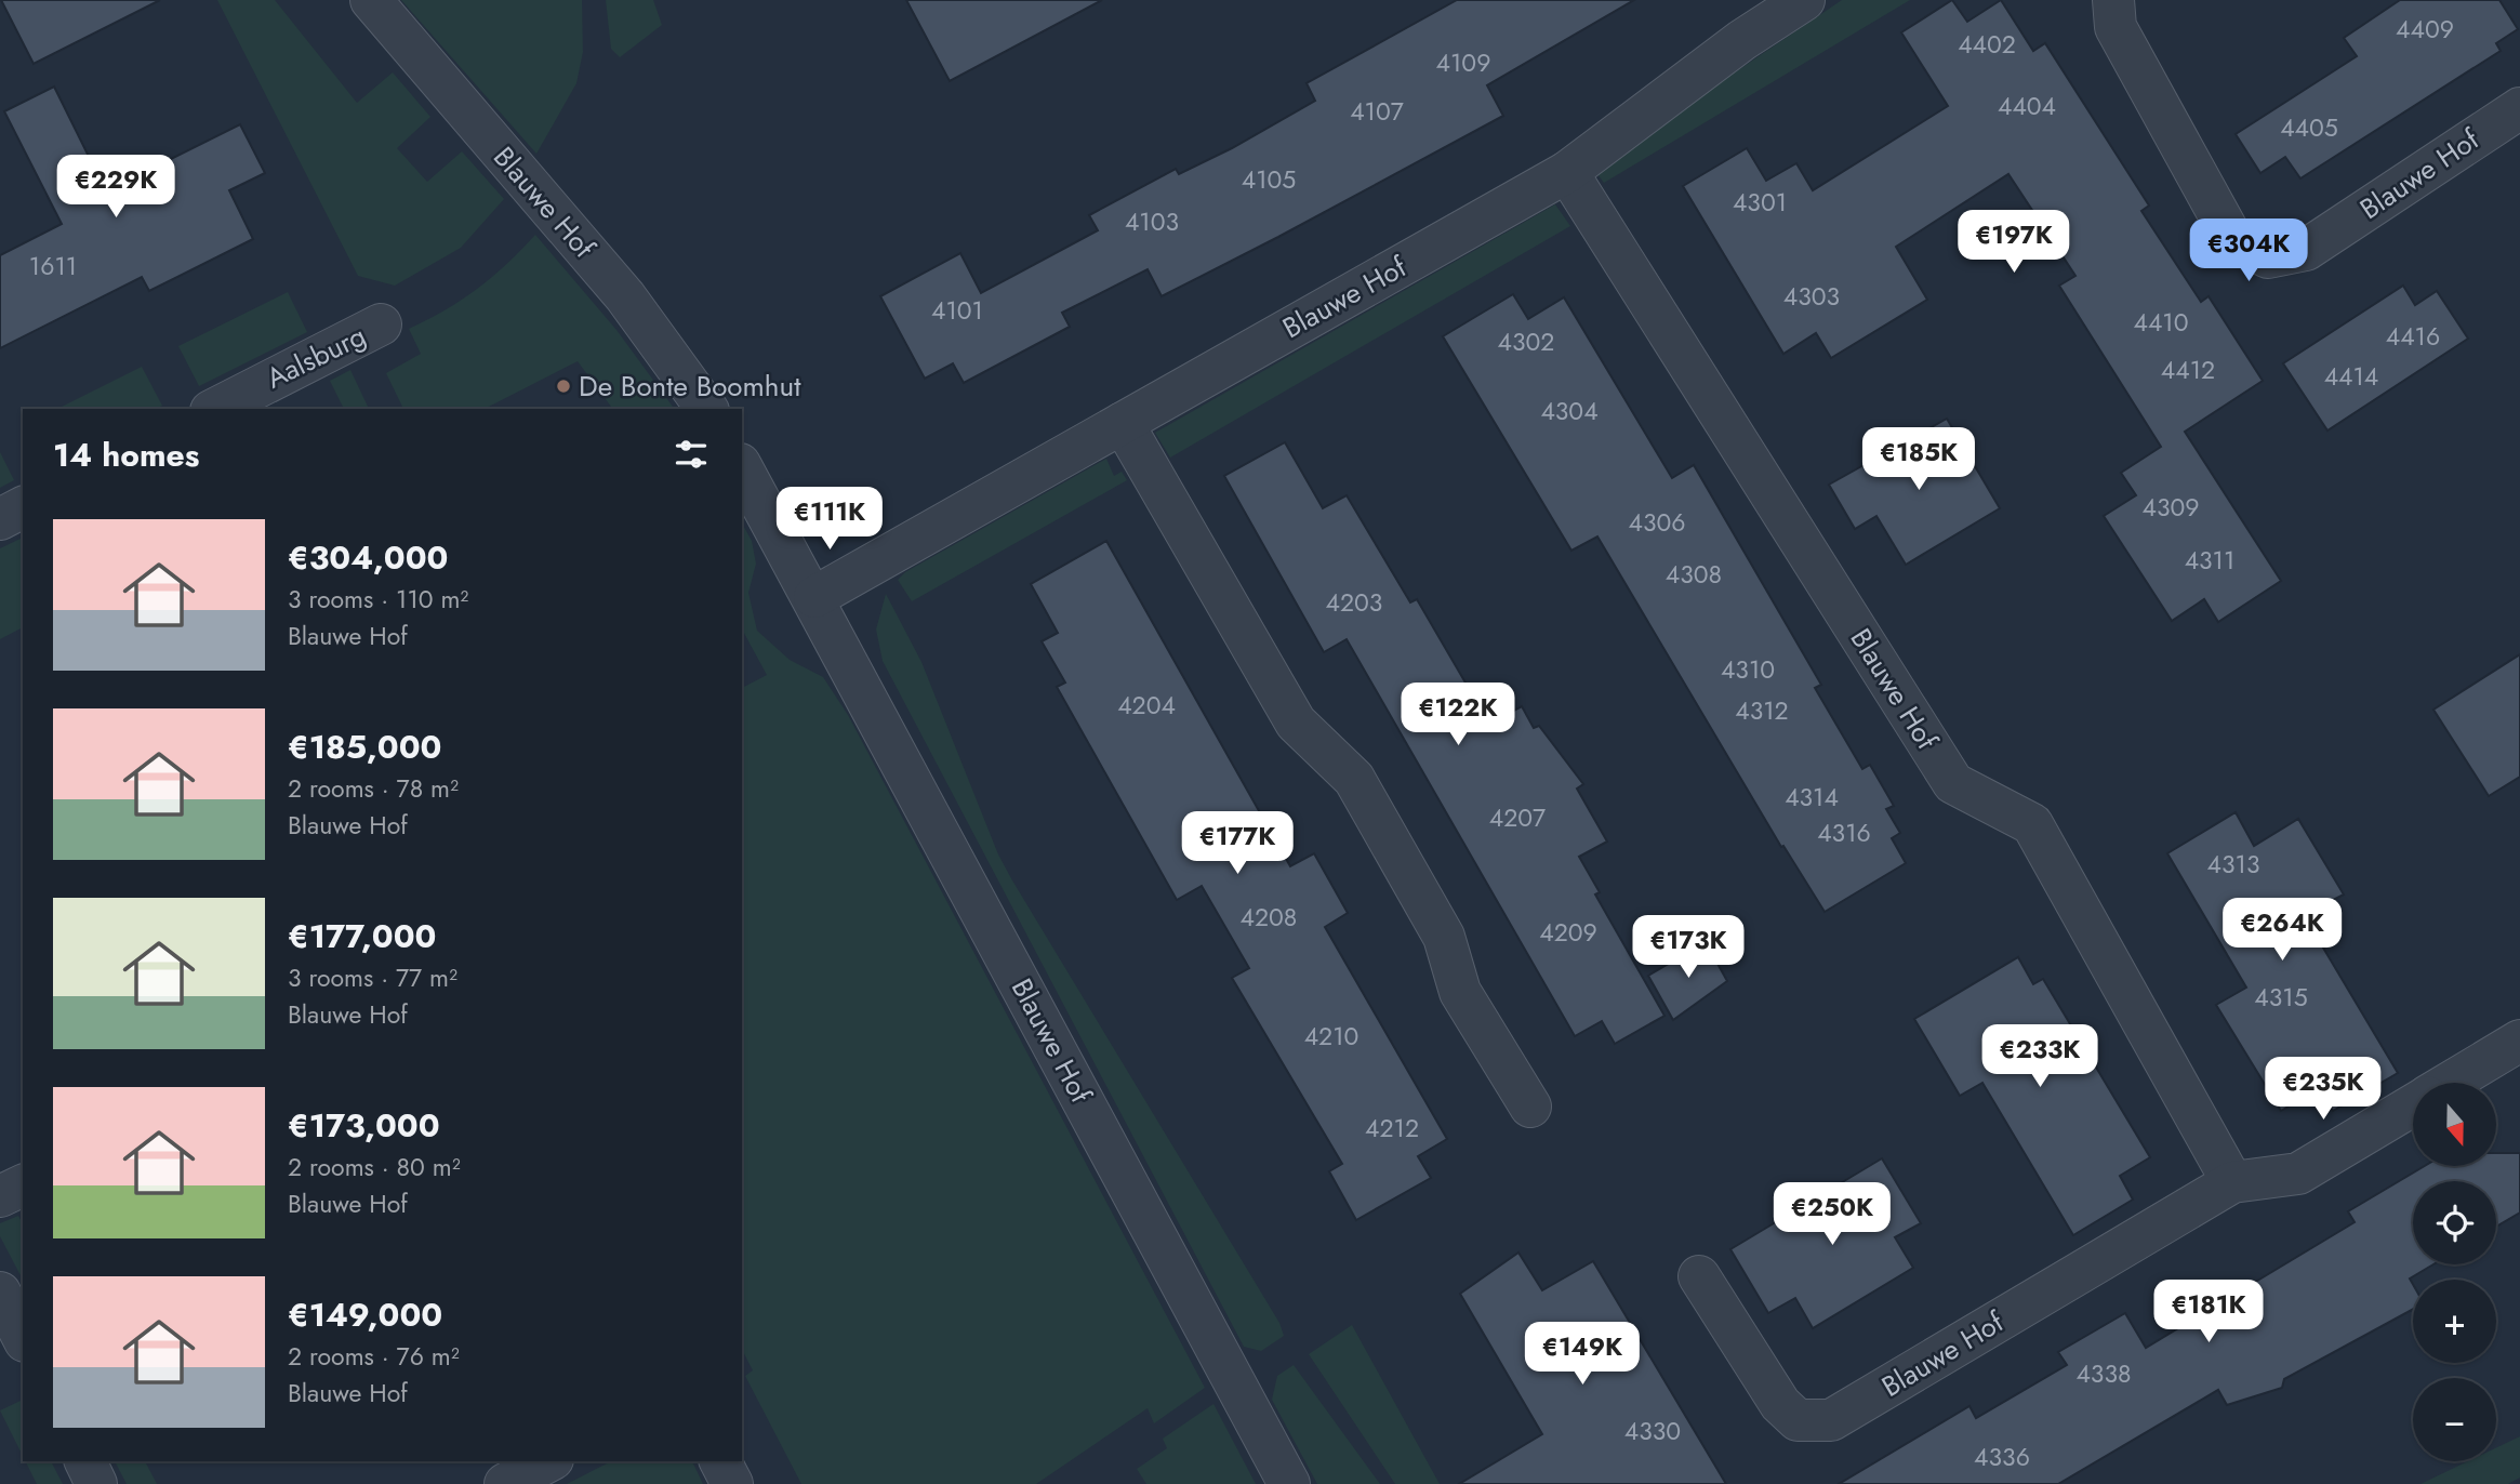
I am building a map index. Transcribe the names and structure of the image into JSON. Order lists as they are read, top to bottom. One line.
{"streets":{"street":["Blauwe Hof","Aalsburg"]},"places":["De Bonte Boomhut"],"house_numbers":["4409","4402","4109","4404","4107","4405","4105","4301","4103","1611","4303","4101","4410","4416","4302","4412","4414","4304","4309","4306","4311","4308","4203","4310","4204","4312","4314","4207","4316","4313","4208","4209","4315","4210","4212","4338","4330","4336"],"north":"bottom","page":{"price":["€229K","€197K","€304K","€185K","€111K","€122K","€177K","€264K","€173K","€233K","€235K","€250K","€181K","€149K"],"heading":"14 homes","list":[{"name":"€304,000","note":"3 rooms · 110 m² · Blauwe Hof"},{"name":"€185,000","note":"2 rooms · 78 m² · Blauwe Hof"},{"name":"€177,000","note":"3 rooms · 77 m² · Blauwe Hof"},{"name":"€173,000","note":"2 rooms · 80 m² · Blauwe Hof"},{"name":"€149,000","note":"2 rooms · 76 m² · Blauwe Hof"}],"map_buttons":["+","−"]}}
